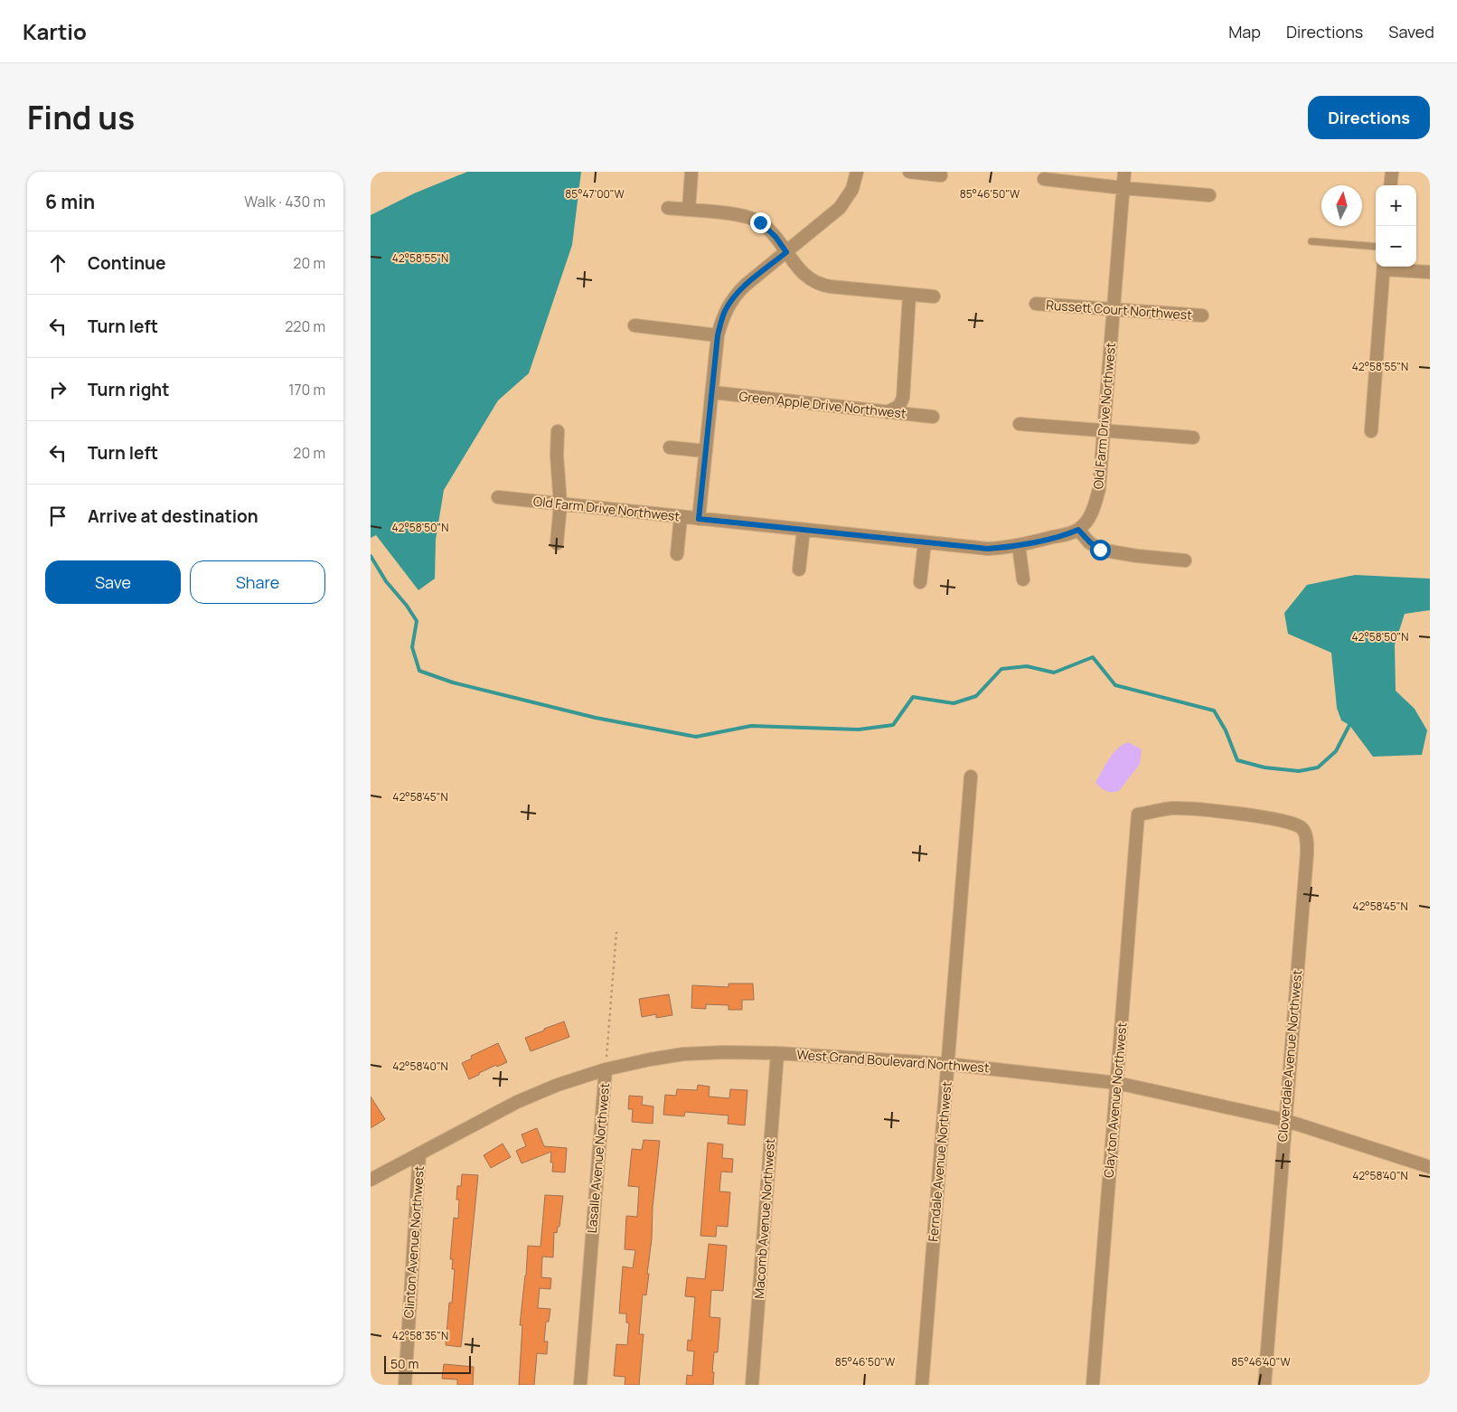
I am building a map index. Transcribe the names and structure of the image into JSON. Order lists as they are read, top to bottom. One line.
{"streets":{"street":["Russett Court Northwest","Green Apple Drive Northwest","Old Farm Drive Northwest","Cloverdale Avenue Northwest","West Grand Boulevard Northwest","Clayton Avenue Northwest","Lasalle Avenue Northwest","Ferndale Avenue Northwest","Macomb Avenue Northwest","Clinton Avenue Northwest"]},"crossings":[["Russett Court Northwest","Old Farm Drive Northwest"],["Cloverdale Avenue Northwest","West Grand Boulevard Northwest"],["Cloverdale Avenue Northwest","Clayton Avenue Northwest"],["West Grand Boulevard Northwest","Clayton Avenue Northwest"],["West Grand Boulevard Northwest","Lasalle Avenue Northwest"],["West Grand Boulevard Northwest","Ferndale Avenue Northwest"],["West Grand Boulevard Northwest","Macomb Avenue Northwest"],["West Grand Boulevard Northwest","Clinton Avenue Northwest"]],"scale_bar":"50 m","north":"top","page":{"header":"Kartio","nav":["Map","Directions","Saved"],"title":"Find us","buttons":["Directions",["Save","Share"]],"heading":["6 min","Walk · 430 m"],"map_buttons":["+","−"],"list":[["Continue","20 m"],["Turn left","220 m"],["Turn right","170 m"],["Turn left","20 m"],"Arrive at destination"],"scale":"50 m"},"coordinates":["85°47'00\"W","85°46'50\"W","42°58'55\"N","42°58'50\"N","42°58'45\"N","42°58'40\"N","42°58'35\"N","85°46'40\"W"]}
